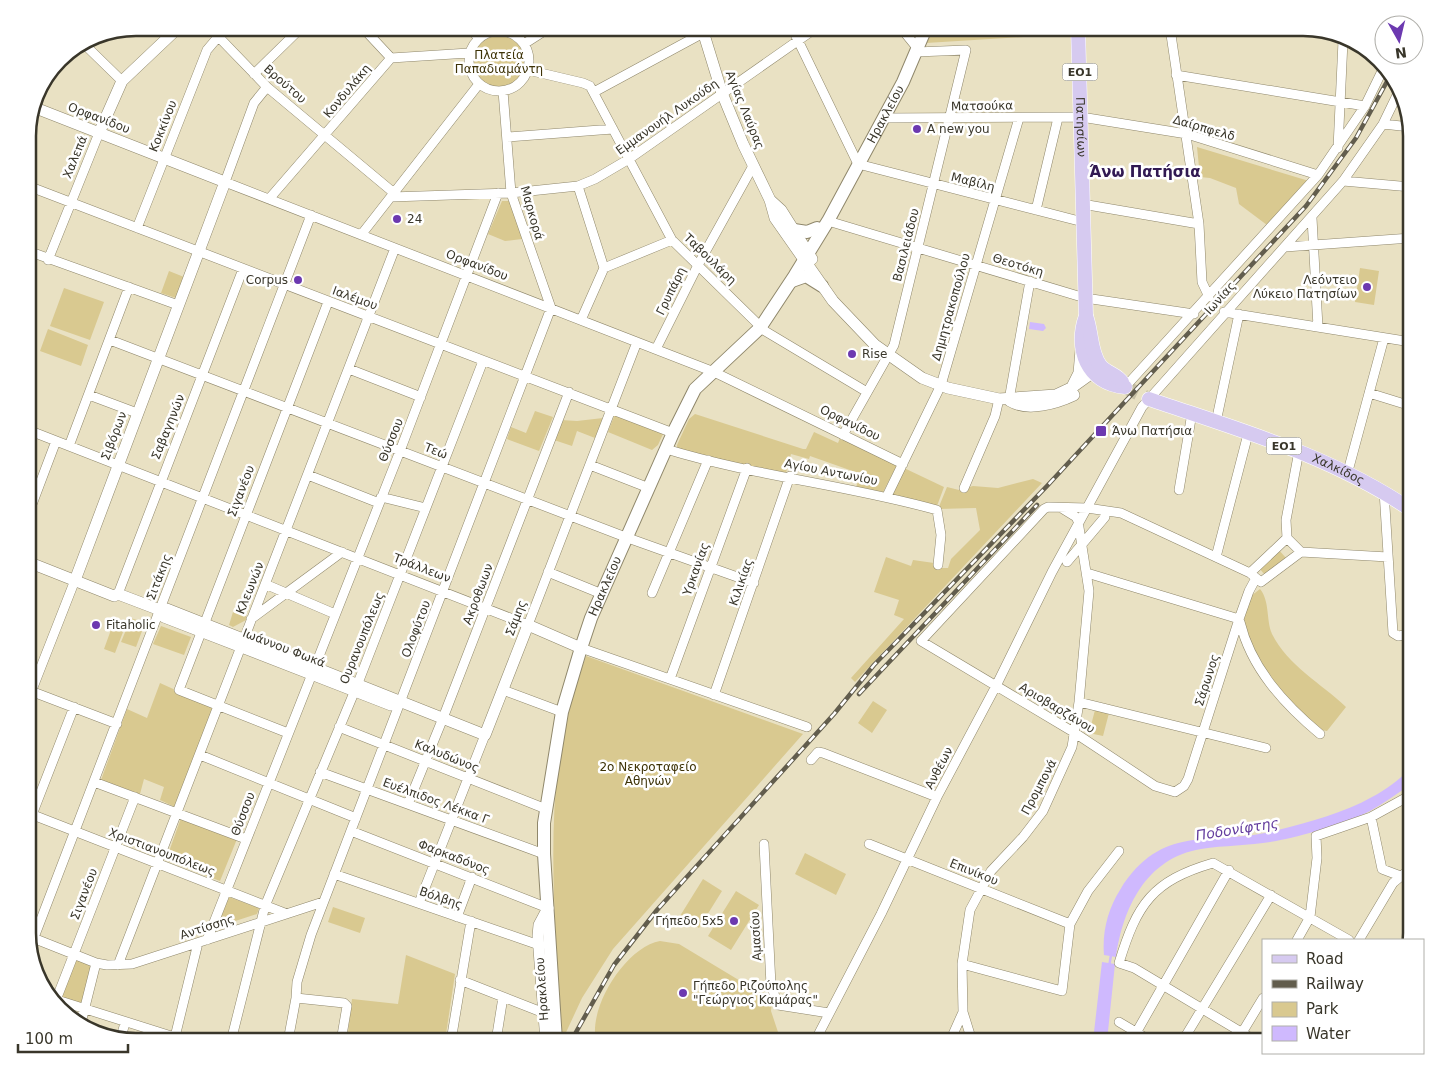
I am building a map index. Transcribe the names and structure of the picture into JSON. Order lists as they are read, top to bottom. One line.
{"streets":{"main road":["ΕΟ1","Ηρακλείου","Πατησίων","Χαλκίδος"],"street":["Βρούτου","Κονδυλάκη","Ματσούκα","Αγίας Λαύρας","Εμμανουήλ Λυκούδη","Ορφανίδου","Κοκκίνου","Δαίρπφελδ","Χαλεπά","Μαβίλη","Μαρκορά","Βασιλειάδου","Ταβουλάρη","Θεοτόκη","Γρυπάρη","Ιαλέμου","Ιωνίας","Δημητρακοπούλου","Σαβαγηνών","Σιβόρων","Θύσσου","Τεώ","Αγίου Αντωνίου","Σιγανέου","Τράλλεων","Υρκανίας","Σιτάκης","Κιλικίας","Κλεωνών","Ακροθωων","Σάμης","Ολοφύτου","Ουρανουπόλεως","Ιωάννου Φωκά","Σάρωνος","Αριοβαρζάνου","Καλυδώνος","Ανθέων","Προμπονά","Ευέλπιδος Λέκκα Γ","Χριστιανουπόλεως","Φαρκαδόνος","Επινίκου","Βόλβης","Αντίσσης","Αμασίου"]},"crossings":[["Βρούτου","Κονδυλάκη"],["Βρούτου","Εμμανουήλ Λυκούδη"],["Βρούτου","Κοκκίνου"],["Κονδυλάκη","Ορφανίδου"],["Ματσούκα","Ηρακλείου"],["Ματσούκα","Πατησίων"],["Ματσούκα","Δαίρπφελδ"],["Ματσούκα","Βασιλειάδου"],["Ματσούκα","Δημητρακοπούλου"],["Αγίας Λαύρας","Ηρακλείου"],["Αγίας Λαύρας","Εμμανουήλ Λυκούδη"],["Αγίας Λαύρας","Πατησίων"],["Αγίας Λαύρας","Βασιλειάδου"],["Αγίας Λαύρας","Γρυπάρη"],["Αγίας Λαύρας","Δημητρακοπούλου"],["Ηρακλείου","Ορφανίδου"],["Ηρακλείου","Μαβίλη"],["Ηρακλείου","Βασιλειάδου"],["Ηρακλείου","Ταβουλάρη"],["Ηρακλείου","Θεοτόκη"],["Ηρακλείου","Ιαλέμου"],["Ηρακλείου","Τεώ"],["Ηρακλείου","Αγίου Αντωνίου"],["Ηρακλείου","Τράλλεων"],["Ηρακλείου","Καλυδώνος"],["Ηρακλείου","Ευέλπιδος Λέκκα Γ"],["Ηρακλείου","Φαρκαδόνος"],["Ηρακλείου","Βόλβης"],["Εμμανουήλ Λυκούδη","Μαρκορά"],["Εμμανουήλ Λυκούδη","Ταβουλάρη"],["Εμμανουήλ Λυκούδη","Θύσσου"],["Ορφανίδου","Κοκκίνου"],["Ορφανίδου","Χαλεπά"],["Ορφανίδου","Μαρκορά"],["Ορφανίδου","Βασιλειάδου"],["Ορφανίδου","Γρυπάρη"],["Ορφανίδου","Δημητρακοπούλου"],["Ορφανίδου","Σιβόρων"],["Ορφανίδου","Θύσσου"],["Ορφανίδου","Σιτάκης"],["Ορφανίδου","Κλεωνών"],["Ορφανίδου","Σάμης"],["Ορφανίδου","Ολοφύτου"],["Κοκκίνου","Ιαλέμου"],["Πατησίων","Δαίρπφελδ"],["Πατησίων","Μαβίλη"],["Πατησίων","Θεοτόκη"],["Δαίρπφελδ","Ιωνίας"],["Χαλεπά","Ιαλέμου"],["Μαβίλη","Βασιλειάδου"],["Μαβίλη","Δημητρακοπούλου"],["Μαρκορά","Ολοφύτου"],["Βασιλειάδου","Ταβουλάρη"],["Βασιλειάδου","Θεοτόκη"],["Ταβουλάρη","Γρυπάρη"],["Θεοτόκη","Ιωνίας"],["Θεοτόκη","Δημητρακοπούλου"],["Ιαλέμου","Σαβαγηνών"],["Ιαλέμου","Σιβόρων"],["Ιαλέμου","Θύσσου"],["Ιαλέμου","Σιγανέου"],["Ιαλέμου","Σιτάκης"],["Ιαλέμου","Κλεωνών"],["Ιαλέμου","Ακροθωων"],["Ιαλέμου","Σάμης"],["Ιαλέμου","Ολοφύτου"],["Ιαλέμου","Ουρανουπόλεως"],["Ιωνίας","Χαλκίδος"],["Ιωνίας","Ανθέων"],["Δημητρακοπούλου","Αγίου Αντωνίου"],["Σαβαγηνών","Τεώ"],["Σαβαγηνών","Τράλλεων"],["Σαβαγηνών","Ιωάννου Φωκά"],["Σιβόρων","Τεώ"],["Σιβόρων","Τράλλεων"],["Σιβόρων","Ιωάννου Φωκά"],["Θύσσου","Τεώ"],["Θύσσου","Τράλλεων"],["Θύσσου","Ιωάννου Φωκά"],["Θύσσου","Χριστιανουπόλεως"],["Θύσσου","Αντίσσης"],["Τεώ","Σιγανέου"],["Τεώ","Υρκανίας"],["Τεώ","Σιτάκης"],["Τεώ","Κιλικίας"],["Τεώ","Κλεωνών"],["Τεώ","Ακροθωων"],["Τεώ","Σάμης"],["Τεώ","Ολοφύτου"],["Τεώ","Ουρανουπόλεως"],["Αγίου Αντωνίου","Υρκανίας"],["Αγίου Αντωνίου","Κιλικίας"],["Σιγανέου","Τράλλεων"],["Σιγανέου","Κλεωνών"],["Σιγανέου","Ιωάννου Φωκά"],["Σιγανέου","Χριστιανουπόλεως"],["Σιγανέου","Αντίσσης"],["Τράλλεων","Υρκανίας"],["Τράλλεων","Σιτάκης"],["Τράλλεων","Κιλικίας"],["Τράλλεων","Κλεωνών"],["Τράλλεων","Ακροθωων"],["Τράλλεων","Σάμης"],["Τράλλεων","Ολοφύτου"],["Τράλλεων","Ουρανουπόλεως"],["Σιτάκης","Ιωάννου Φωκά"],["Σιτάκης","Χριστιανουπόλεως"],["Κλεωνών","Ιωάννου Φωκά"],["Κλεωνών","Χριστιανουπόλεως"],["Κλεωνών","Αντίσσης"],["Ακροθωων","Ιωάννου Φωκά"],["Ακροθωων","Καλυδώνος"],["Ακροθωων","Ευέλπιδος Λέκκα Γ"],["Σάμης","Ιωάννου Φωκά"],["Σάμης","Καλυδώνος"],["Σάμης","Ευέλπιδος Λέκκα Γ"],["Σάμης","Φαρκαδόνος"],["Σάμης","Βόλβης"],["Ολοφύτου","Ιωάννου Φωκά"],["Ολοφύτου","Καλυδώνος"],["Ολοφύτου","Ευέλπιδος Λέκκα Γ"],["Ολοφύτου","Φαρκαδόνος"],["Ολοφύτου","Βόλβης"],["Ολοφύτου","Αντίσσης"],["Ουρανουπόλεως","Ιωάννου Φωκά"],["Ουρανουπόλεως","Καλυδώνος"],["Ουρανουπόλεως","Ευέλπιδος Λέκκα Γ"],["Ουρανουπόλεως","Χριστιανουπόλεως"],["Ουρανουπόλεως","Αντίσσης"],["Σάρωνος","Αριοβαρζάνου"],["Αριοβαρζάνου","Ανθέων"],["Αριοβαρζάνου","Προμπονά"],["Ανθέων","Προμπονά"],["Ανθέων","Επινίκου"],["Ανθέων","Αμασίου"],["Προμπονά","Επινίκου"],["Χριστιανουπόλεως","Αντίσσης"]],"districts":["Άνω Πατήσια"],"water":["Ποδονίφτης"],"parks":["Πλατεία Παπαδιαμάντη","2ο Νεκροταφείο Αθηνών"],"places":{"other":["A new you","24","Corpus","Λεόντειο Λύκειο Πατησίων","Rise","Fitaholic","Γήπεδο 5x5","Γήπεδο Ριζούπολης \"Γεώργιος Καμάρας\""],"transit":["Άνω Πατήσια"]},"legend":["Road","Railway","Park","Water"],"scale_bar":"100 m","north":"bottom"}
